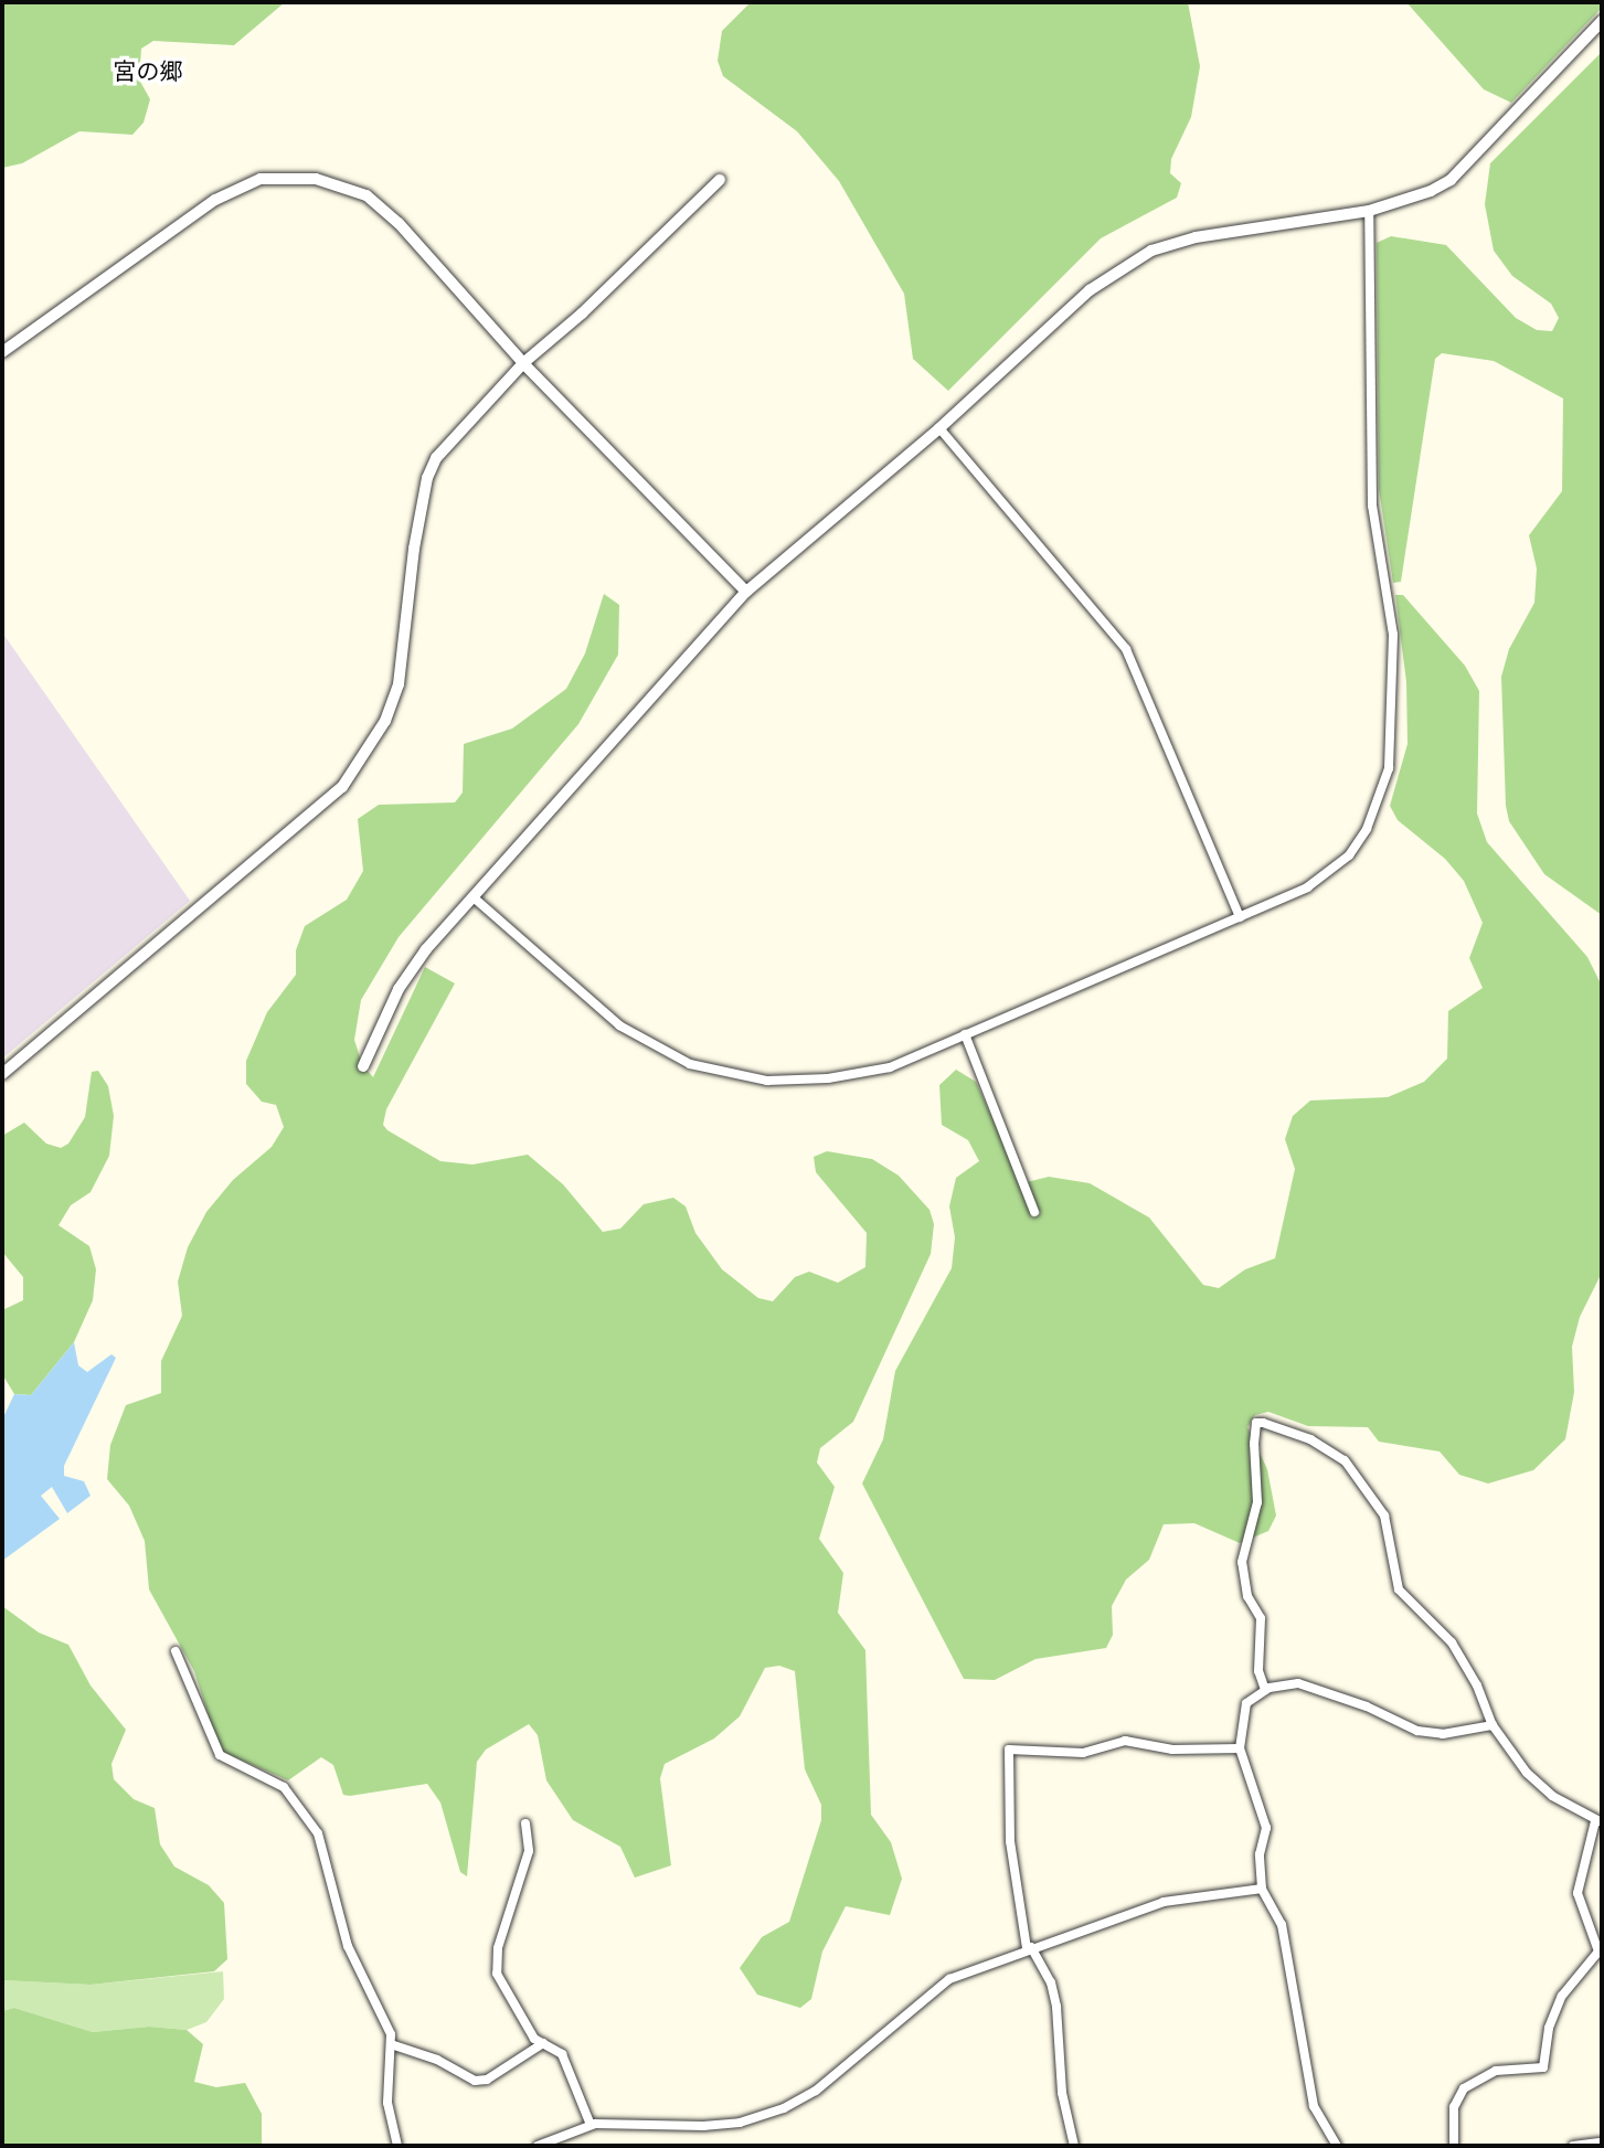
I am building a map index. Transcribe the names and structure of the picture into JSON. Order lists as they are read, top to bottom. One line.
{"districts":["宮の郷"]}
